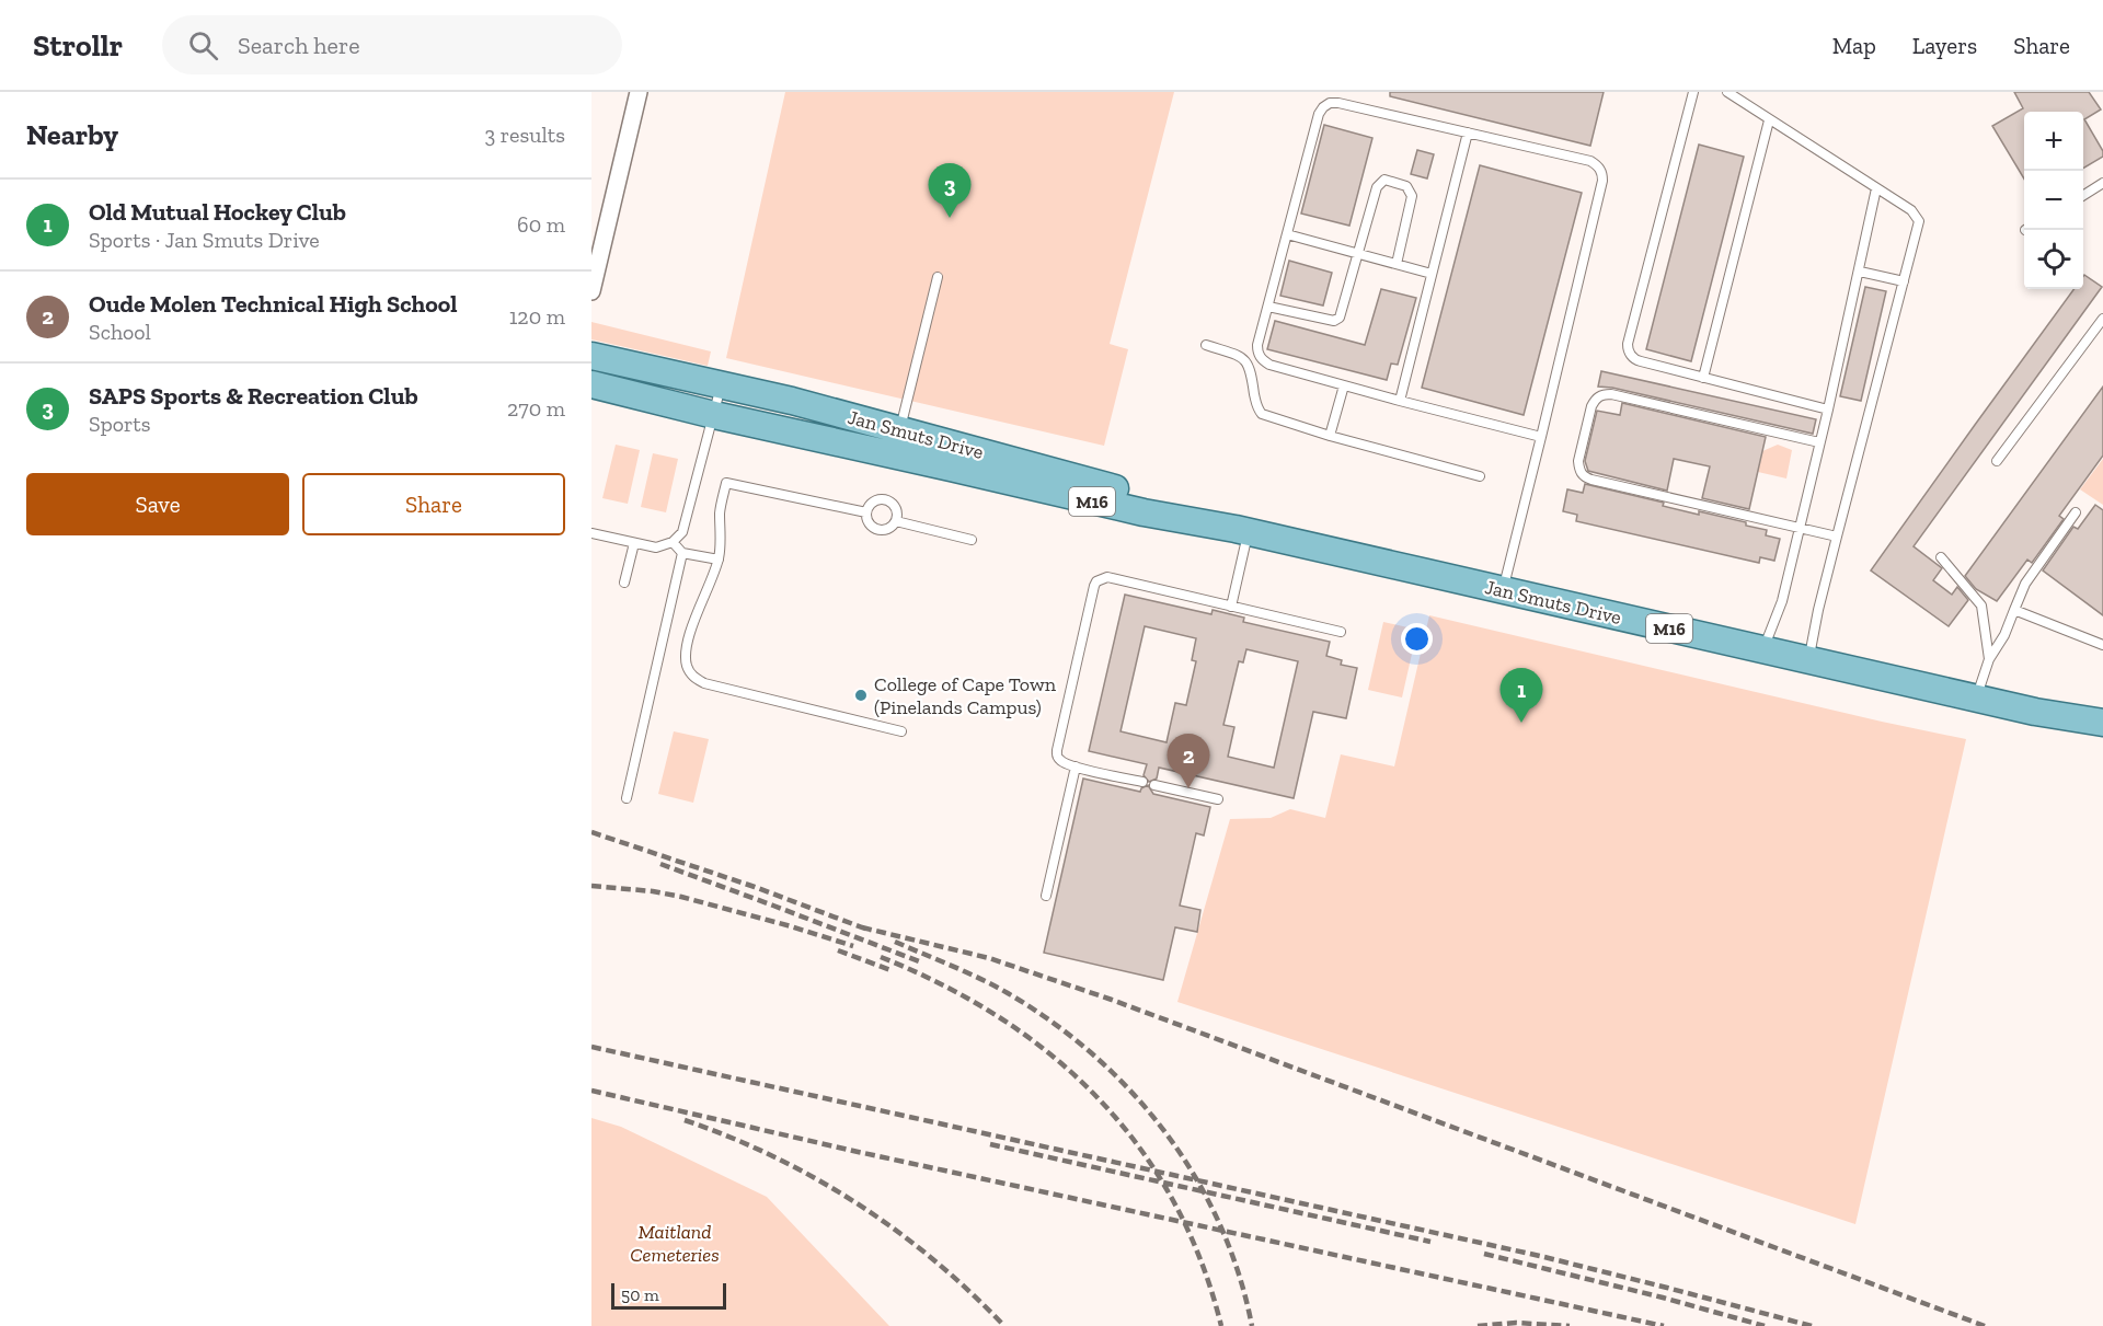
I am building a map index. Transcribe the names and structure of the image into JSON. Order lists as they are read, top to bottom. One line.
{"streets":{"main road":["Jan Smuts Drive","M16"]},"parks":["Maitland Cemeteries"],"places":["College of Cape Town (Pinelands Campus)"],"scale_bar":"50 m","page":{"header":"Strollr","search":"Search here","nav":["Map","Layers","Share"],"heading":["Nearby","3 results"],"map_buttons":["+","−"],"pins":["3","1","2"],"list":[{"mark":"1","name":"Old Mutual Hockey Club","note":"Sports · Jan Smuts Drive","value":"60 m"},{"mark":"2","name":"Oude Molen Technical High School","note":"School","value":"120 m"},{"mark":"3","name":"SAPS Sports & Recreation Club","note":"Sports","value":"270 m"}],"buttons":["Save","Share"],"scale":"50 m"}}
